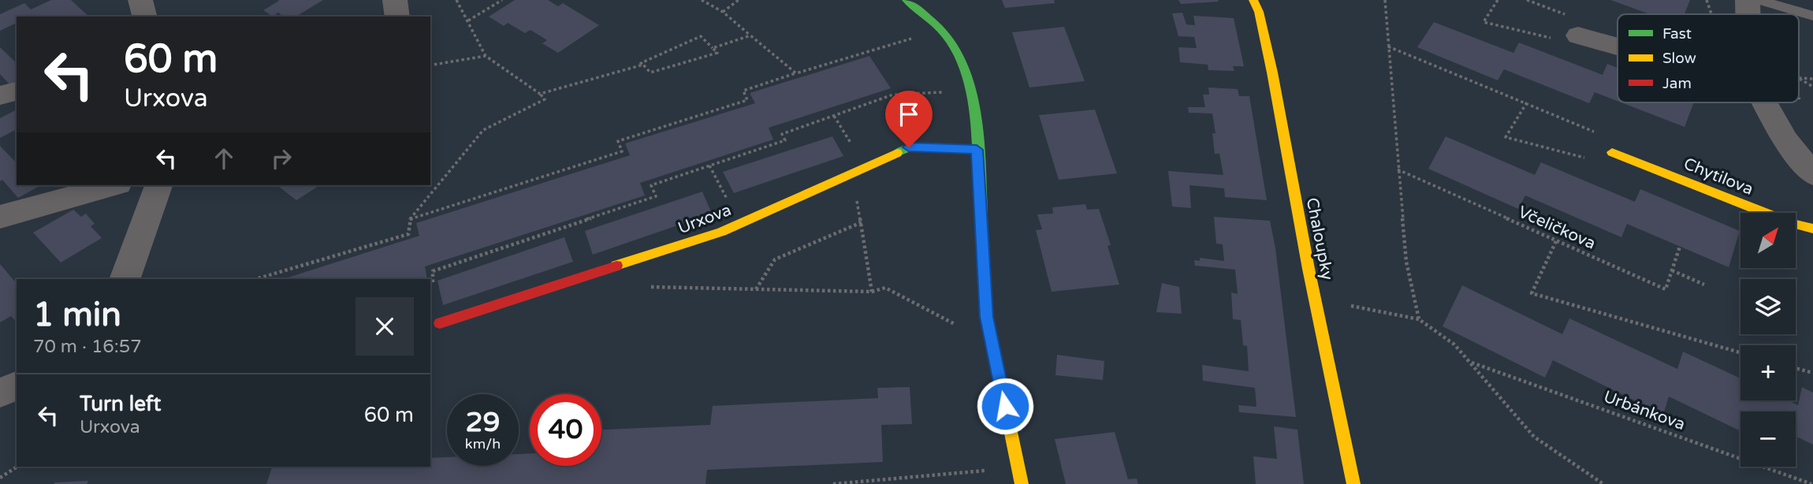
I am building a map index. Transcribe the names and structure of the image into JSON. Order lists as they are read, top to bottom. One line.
{"streets":{"street":["Chytilova","Urxova","Chaloupky"],"path":["Včeličkova","Urbánkova"]},"legend":["Fast","Slow","Jam"],"north":"top right","page":{"turn":["60 m","Urxova"],"map_buttons":["+","−"],"heading":["1 min","70 m · 16:57"],"list":[{"name":"Turn left","note":"Urxova","value":"60 m"}],"speed":"29 km/h","limit":"40"}}
